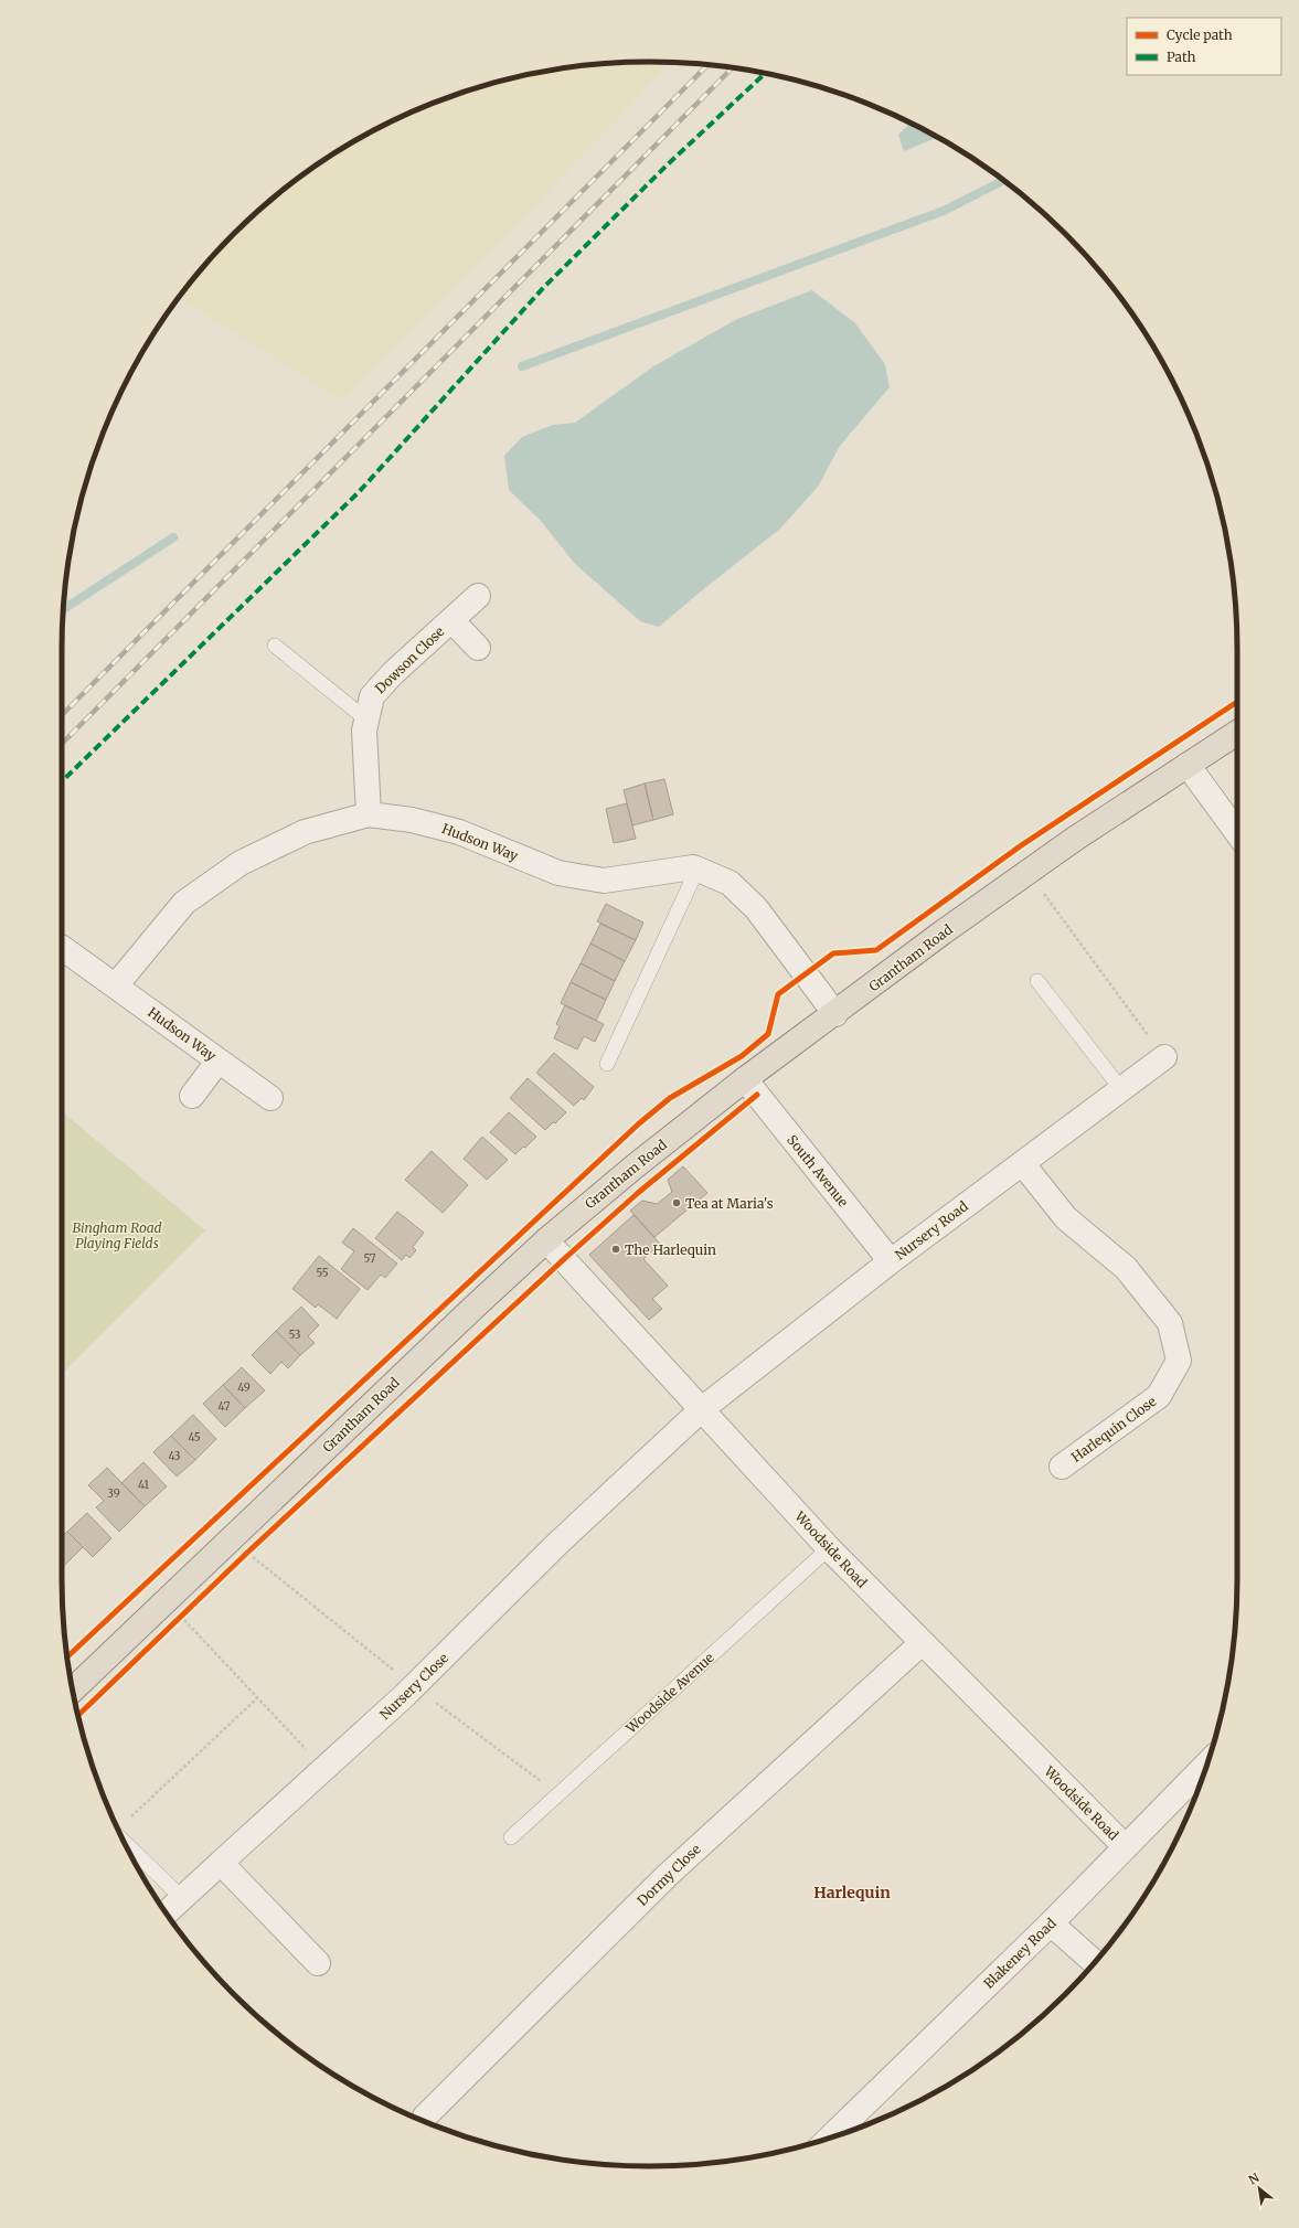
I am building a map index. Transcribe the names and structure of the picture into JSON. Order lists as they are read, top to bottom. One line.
{"streets":{"highway":["Grantham Road"],"street":["Dowson Close","Hudson Way","South Avenue","Nursery Road","Harlequin Close","Woodside Road","Nursery Close","Dormy Close","Blakeney Road"],"lane":["Woodside Avenue"]},"crossings":[["Dowson Close","Hudson Way"],["Hudson Way","Grantham Road"],["Grantham Road","South Avenue"],["Grantham Road","Woodside Road"],["South Avenue","Nursery Road"],["Nursery Road","Harlequin Close"],["Nursery Road","Woodside Road"],["Nursery Road","Nursery Close"],["Woodside Road","Nursery Close"],["Woodside Road","Woodside Avenue"],["Woodside Road","Dormy Close"],["Woodside Road","Blakeney Road"]],"districts":["Harlequin"],"parks":["Bingham Road Playing Fields"],"places":["Tea at Maria's","The Harlequin"],"house_numbers":["57","55","53","49","47","45","43","41","39"],"legend":["Cycle path","Path"],"north":"top left"}
